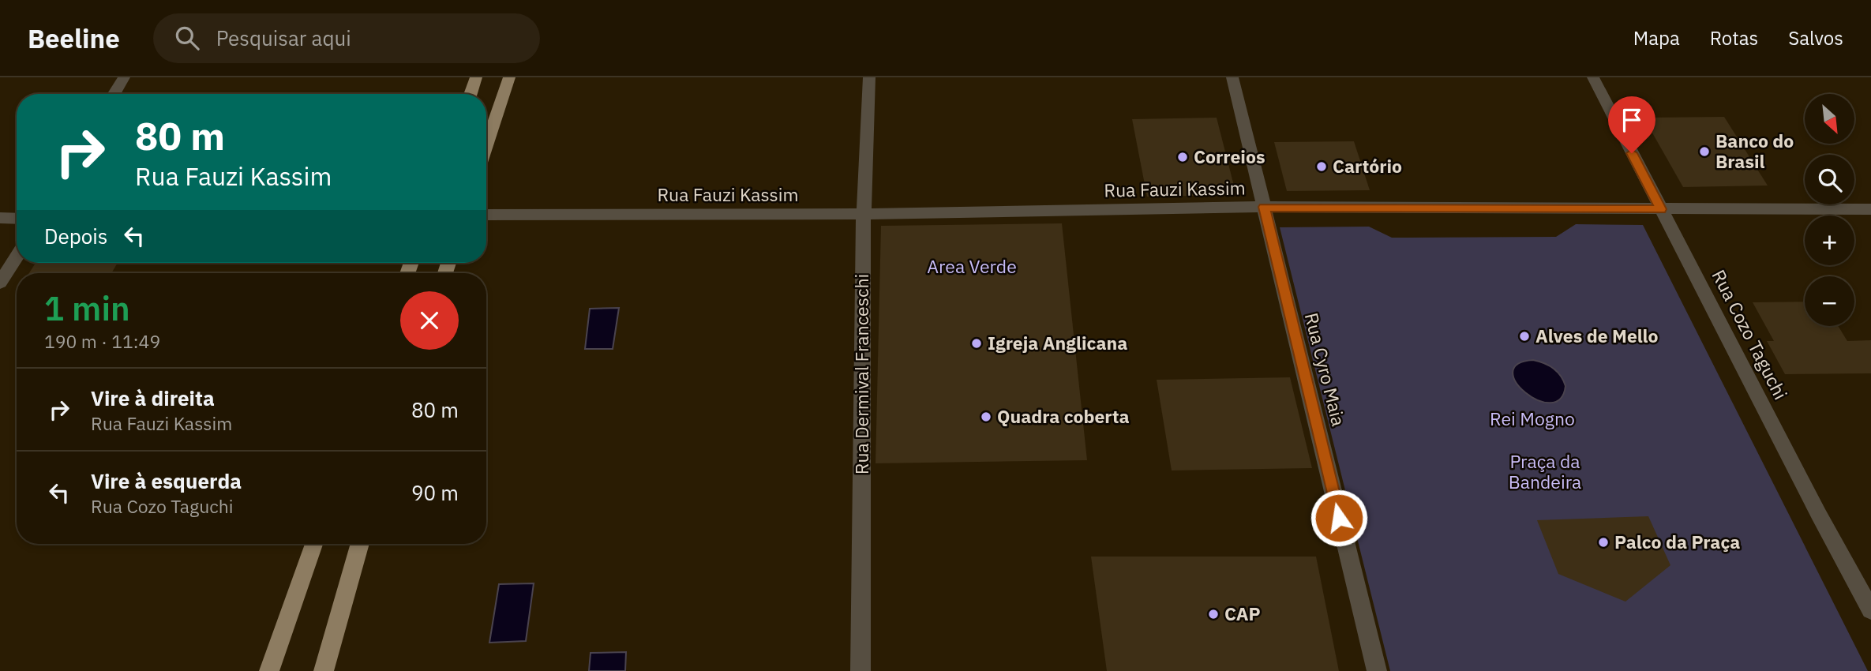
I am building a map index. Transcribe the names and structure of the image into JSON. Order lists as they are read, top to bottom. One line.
{"streets":{"street":["Rua Fauzi Kassim","Rua Cozo Taguchi","Rua Cyro Maia","Rua Dermival Franceschi"]},"crossings":[["Rua Fauzi Kassim","Rua Cozo Taguchi"],["Rua Fauzi Kassim","Rua Cyro Maia"],["Rua Fauzi Kassim","Rua Dermival Franceschi"]],"parks":["Area Verde","Rei Mogno","Praça da Bandeira"],"places":["Banco do Brasil","Correios","Cartório","Alves de Mello","Igreja Anglicana","Quadra coberta","Palco da Praça","CAP"],"north":"bottom right","page":{"header":"Beeline","search":"Pesquisar aqui","nav":["Mapa","Rotas","Salvos"],"map_buttons":["+","−"],"turn":["80 m","Rua Fauzi Kassim"],"then":"Depois","heading":["1 min","190 m · 11:49"],"list":[{"name":"Vire à direita","note":"Rua Fauzi Kassim","value":"80 m"},{"name":"Vire à esquerda","note":"Rua Cozo Taguchi","value":"90 m"}]}}
